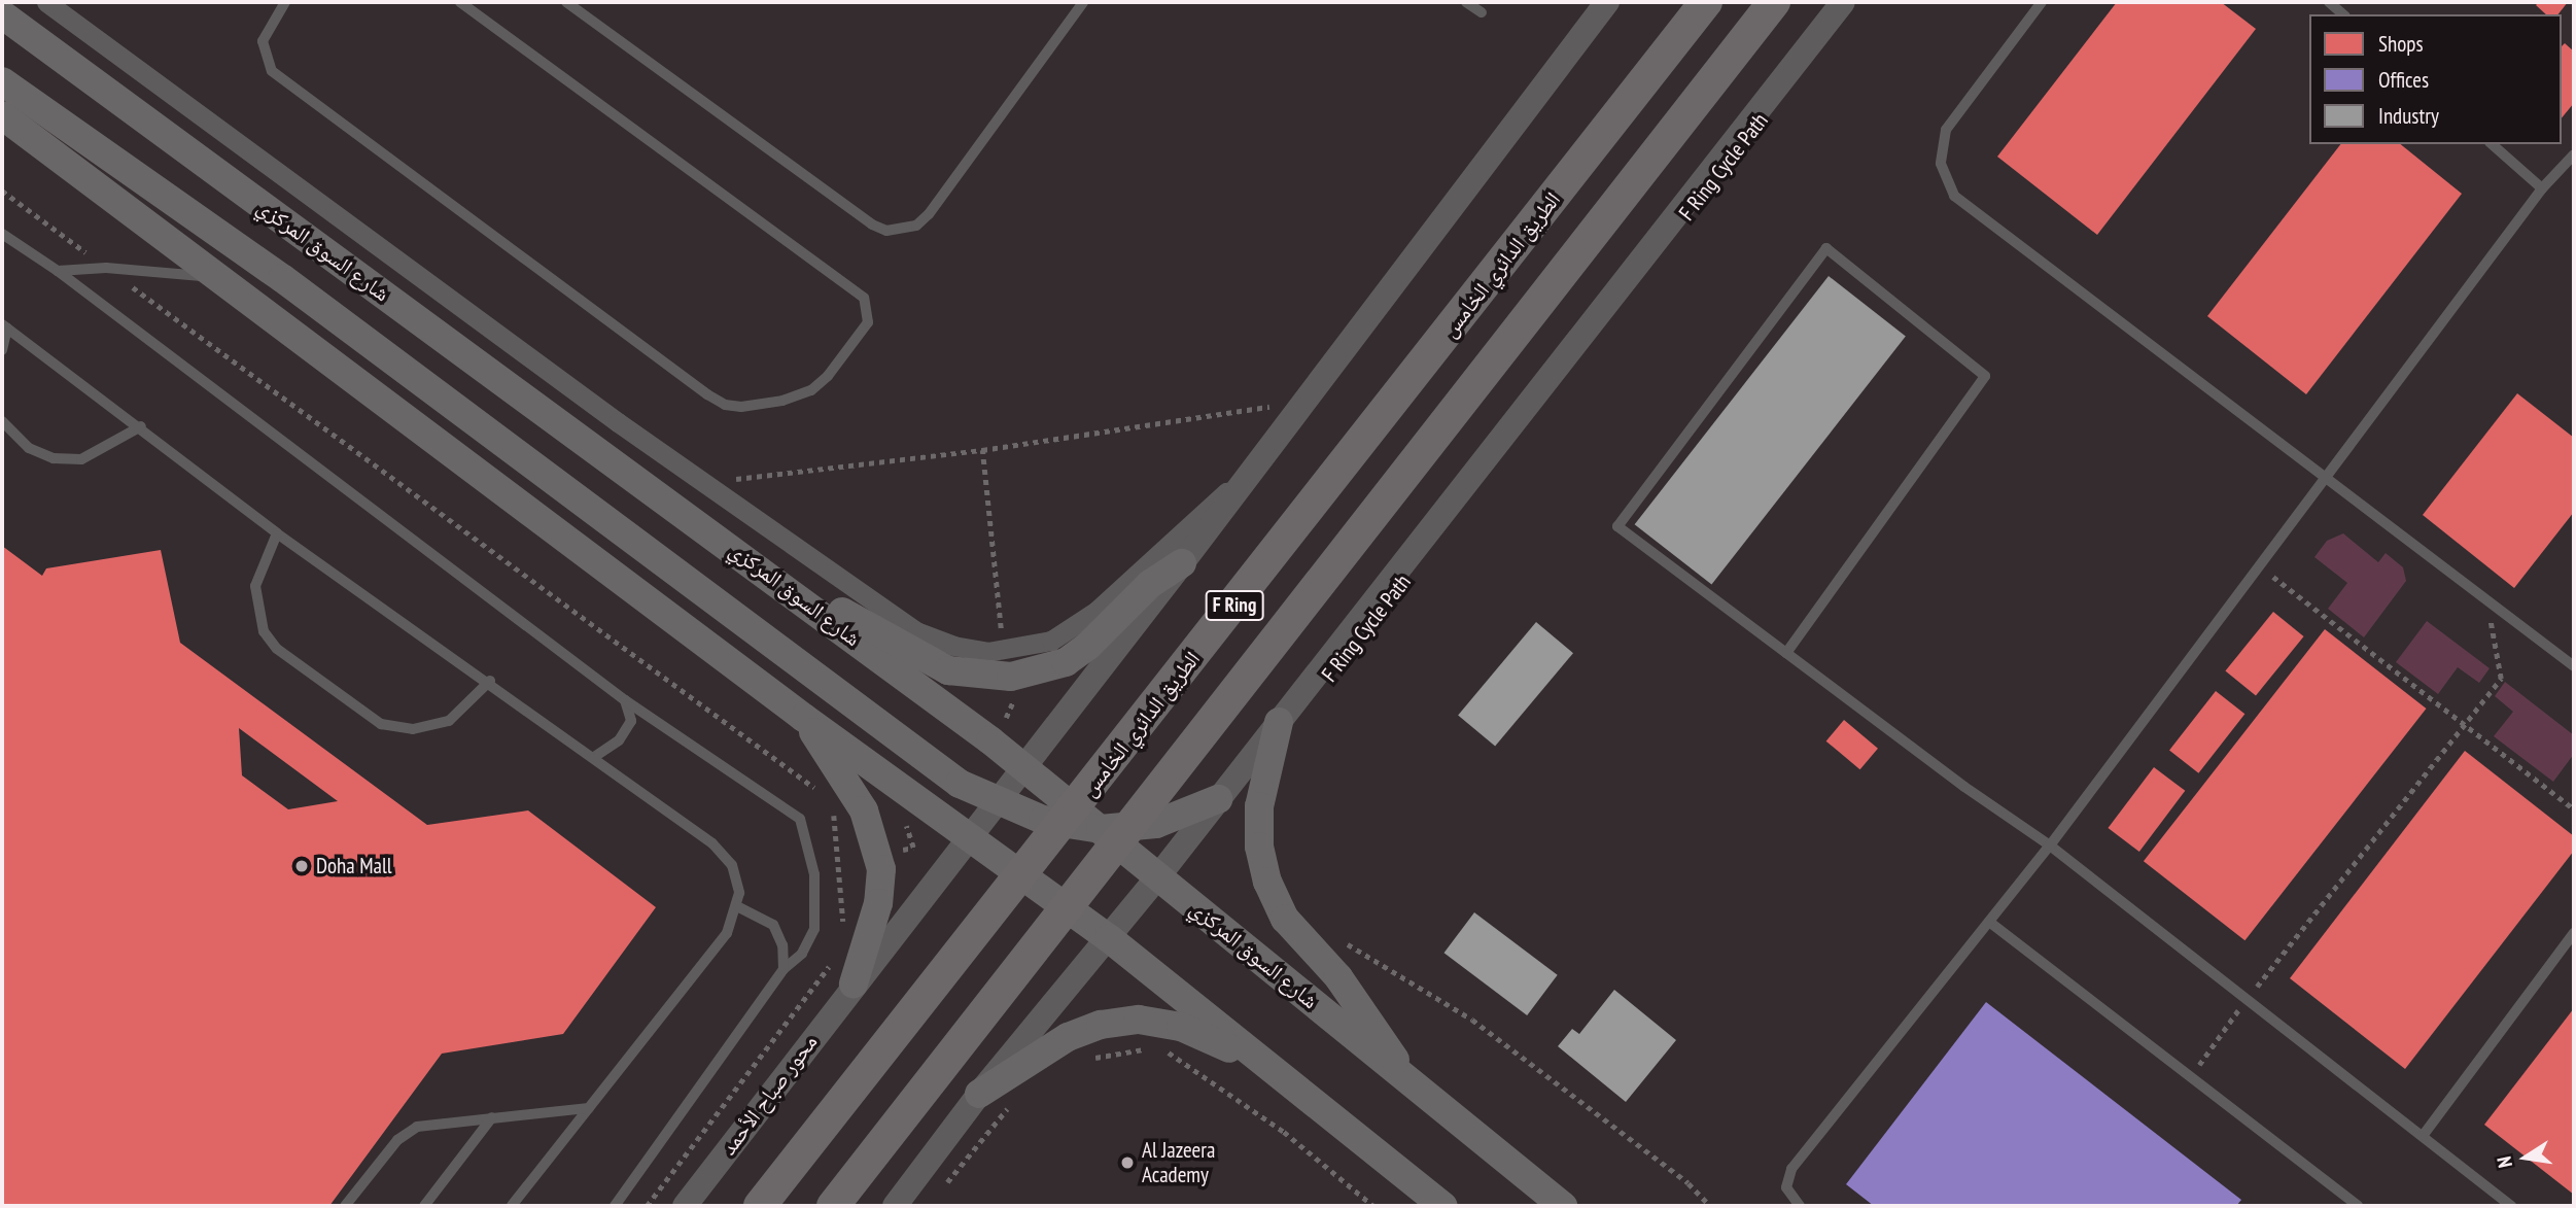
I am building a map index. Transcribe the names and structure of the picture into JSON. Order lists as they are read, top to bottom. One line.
{"streets":{"highway":["الطريق الدائري الخامس","F Ring"],"main road":["شارع السوق المركزي"],"street":["محور صباح الأحمد"]},"places":["Doha Mall","Al Jazeera Academy"],"legend":["Shops","Offices","Industry"],"north":"left"}
